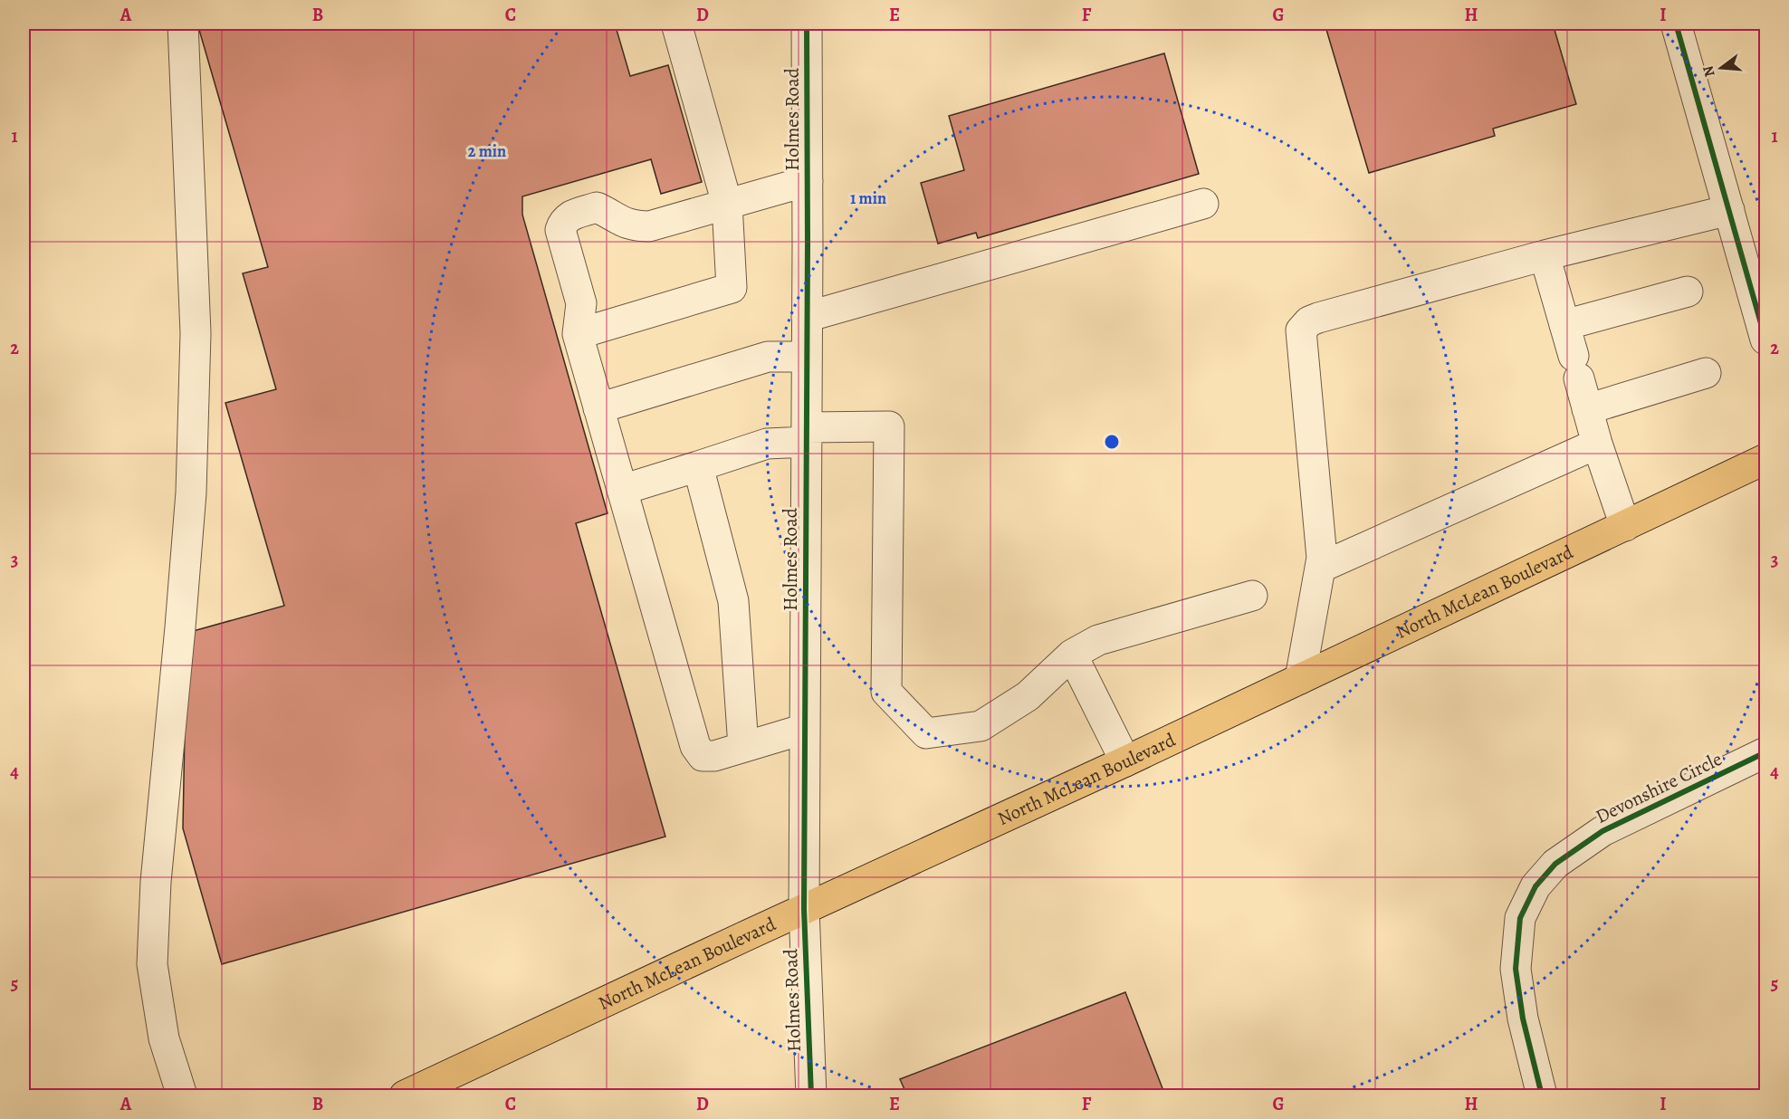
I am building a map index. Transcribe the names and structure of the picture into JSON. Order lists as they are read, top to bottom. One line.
{"streets":{"main road":["North McLean Boulevard"],"street":["Holmes Road","Devonshire Circle"]},"crossings":[["Holmes Road","North McLean Boulevard"]],"north":"left","grid":{"columns":["A","B","C","D","E","F","G","H","I"],"rows":["1","2","3","4","5"]},"rings":["2 min","1 min"]}
